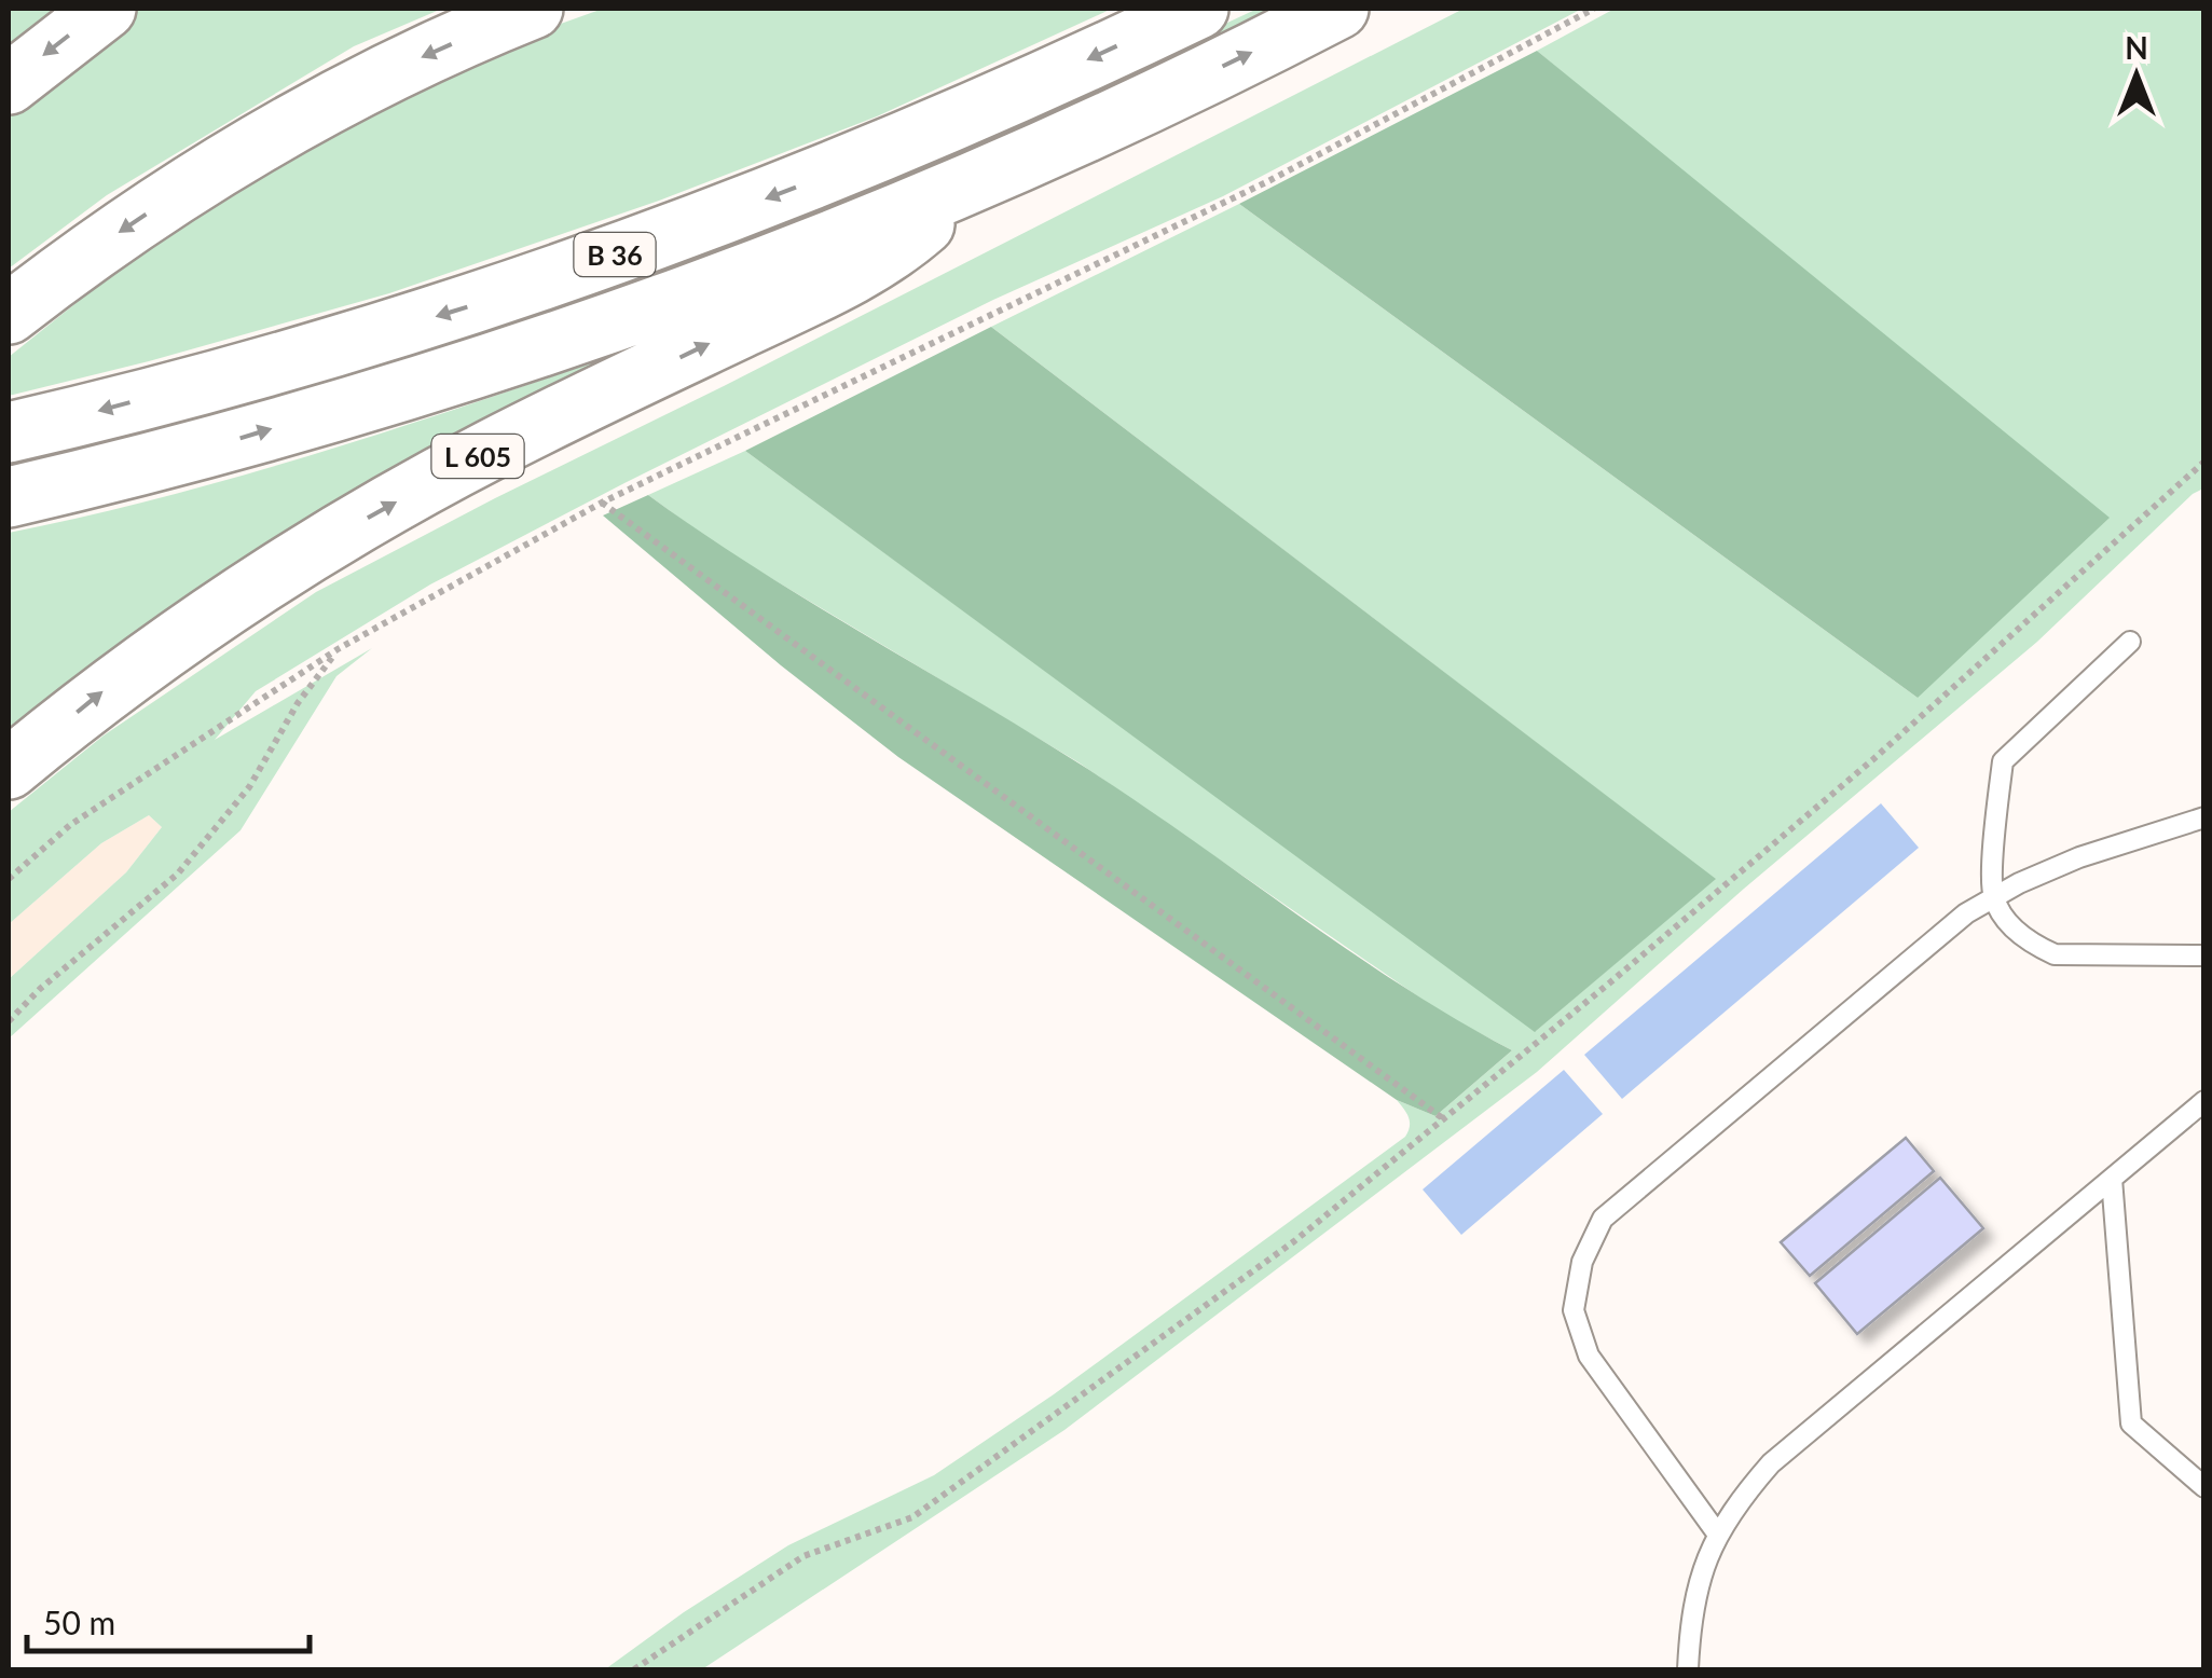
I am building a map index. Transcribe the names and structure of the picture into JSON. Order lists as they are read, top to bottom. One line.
{"streets":{"highway":["B 36","L 605"]},"crossings":[["B 36","L 605"]],"scale_bar":"50 m","north":"top"}
